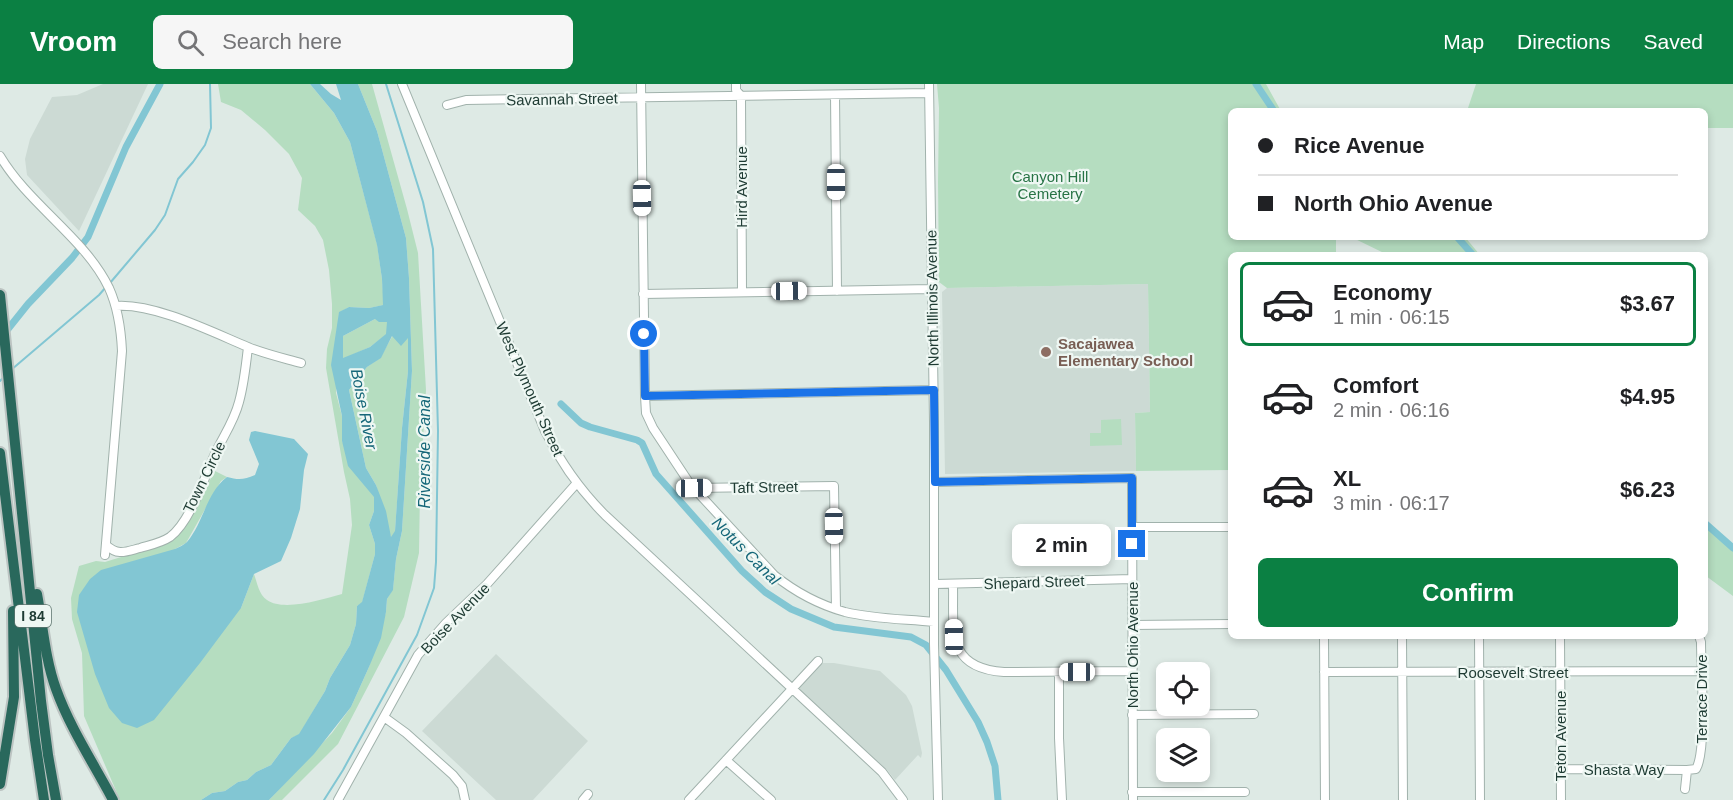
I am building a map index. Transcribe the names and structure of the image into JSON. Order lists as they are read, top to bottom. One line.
{"streets":{"highway":["I 84"],"street":["Savannah Street","Hird Avenue","North Illinois Avenue","West Plymouth Street","Town Circle","Taft Street","Shepard Street","Boise Avenue","North Ohio Avenue","Roosevelt Street","Terrace Drive","Teton Avenue","Shasta Way"]},"crossings":[["Savannah Street","Hird Avenue"],["Savannah Street","North Illinois Avenue"],["North Illinois Avenue","Shepard Street"],["North Illinois Avenue","North Ohio Avenue"],["West Plymouth Street","Boise Avenue"],["Shepard Street","North Ohio Avenue"],["Roosevelt Street","Terrace Drive"],["Roosevelt Street","Teton Avenue"],["Terrace Drive","Shasta Way"],["Teton Avenue","Shasta Way"]],"water":["Boise River","Riverside Canal","Notus Canal"],"parks":["Canyon Hill Cemetery"],"places":["Sacajawea Elementary School"],"page":{"header":"Vroom","search":"Search here","nav":["Map","Directions","Saved"],"banner":["Rice Avenue","North Ohio Avenue"],"list":[{"name":"Economy","note":"1 min · 06:15","value":"$3.67"},{"name":"Comfort","note":"2 min · 06:16","value":"$4.95"},{"name":"XL","note":"3 min · 06:17","value":"$6.23"}],"bubble":"2 min","buttons":"Confirm"}}
